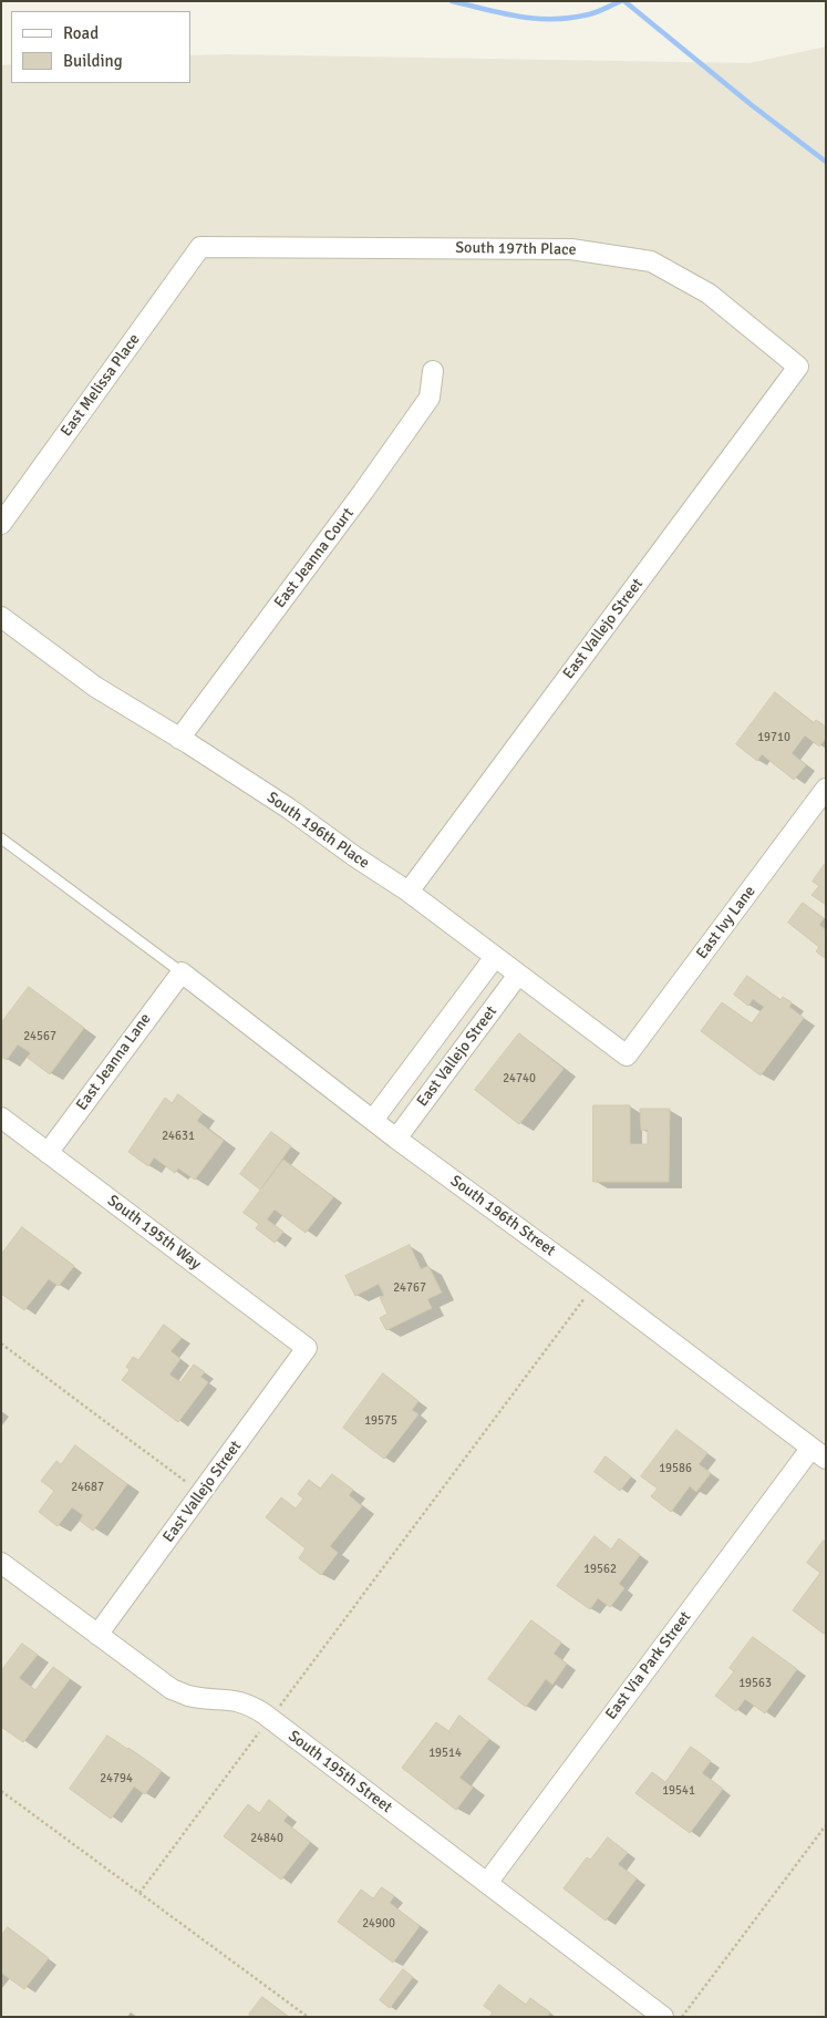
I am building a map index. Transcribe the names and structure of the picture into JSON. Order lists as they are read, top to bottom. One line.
{"streets":{"street":["South 197th Place","East Melissa Place","East Jeanna Court","East Vallejo Street","South 196th Place","East Ivy Lane","East Jeanna Lane","South 196th Street","South 195th Way","East Via Park Street","South 195th Street"]},"crossings":[["South 197th Place","East Melissa Place"],["South 197th Place","East Vallejo Street"],["East Jeanna Court","South 196th Place"],["East Vallejo Street","South 196th Place"],["East Vallejo Street","South 196th Street"],["East Vallejo Street","South 195th Way"],["East Vallejo Street","South 195th Street"],["South 196th Place","East Ivy Lane"],["East Jeanna Lane","South 196th Street"],["East Jeanna Lane","South 195th Way"],["South 196th Street","East Via Park Street"],["East Via Park Street","South 195th Street"]],"house_numbers":["19710","24567","24740","24631","24767","19575","19586","24687","19562","19563","19514","24794","19541","24840","24900"],"legend":["Road","Building"]}
